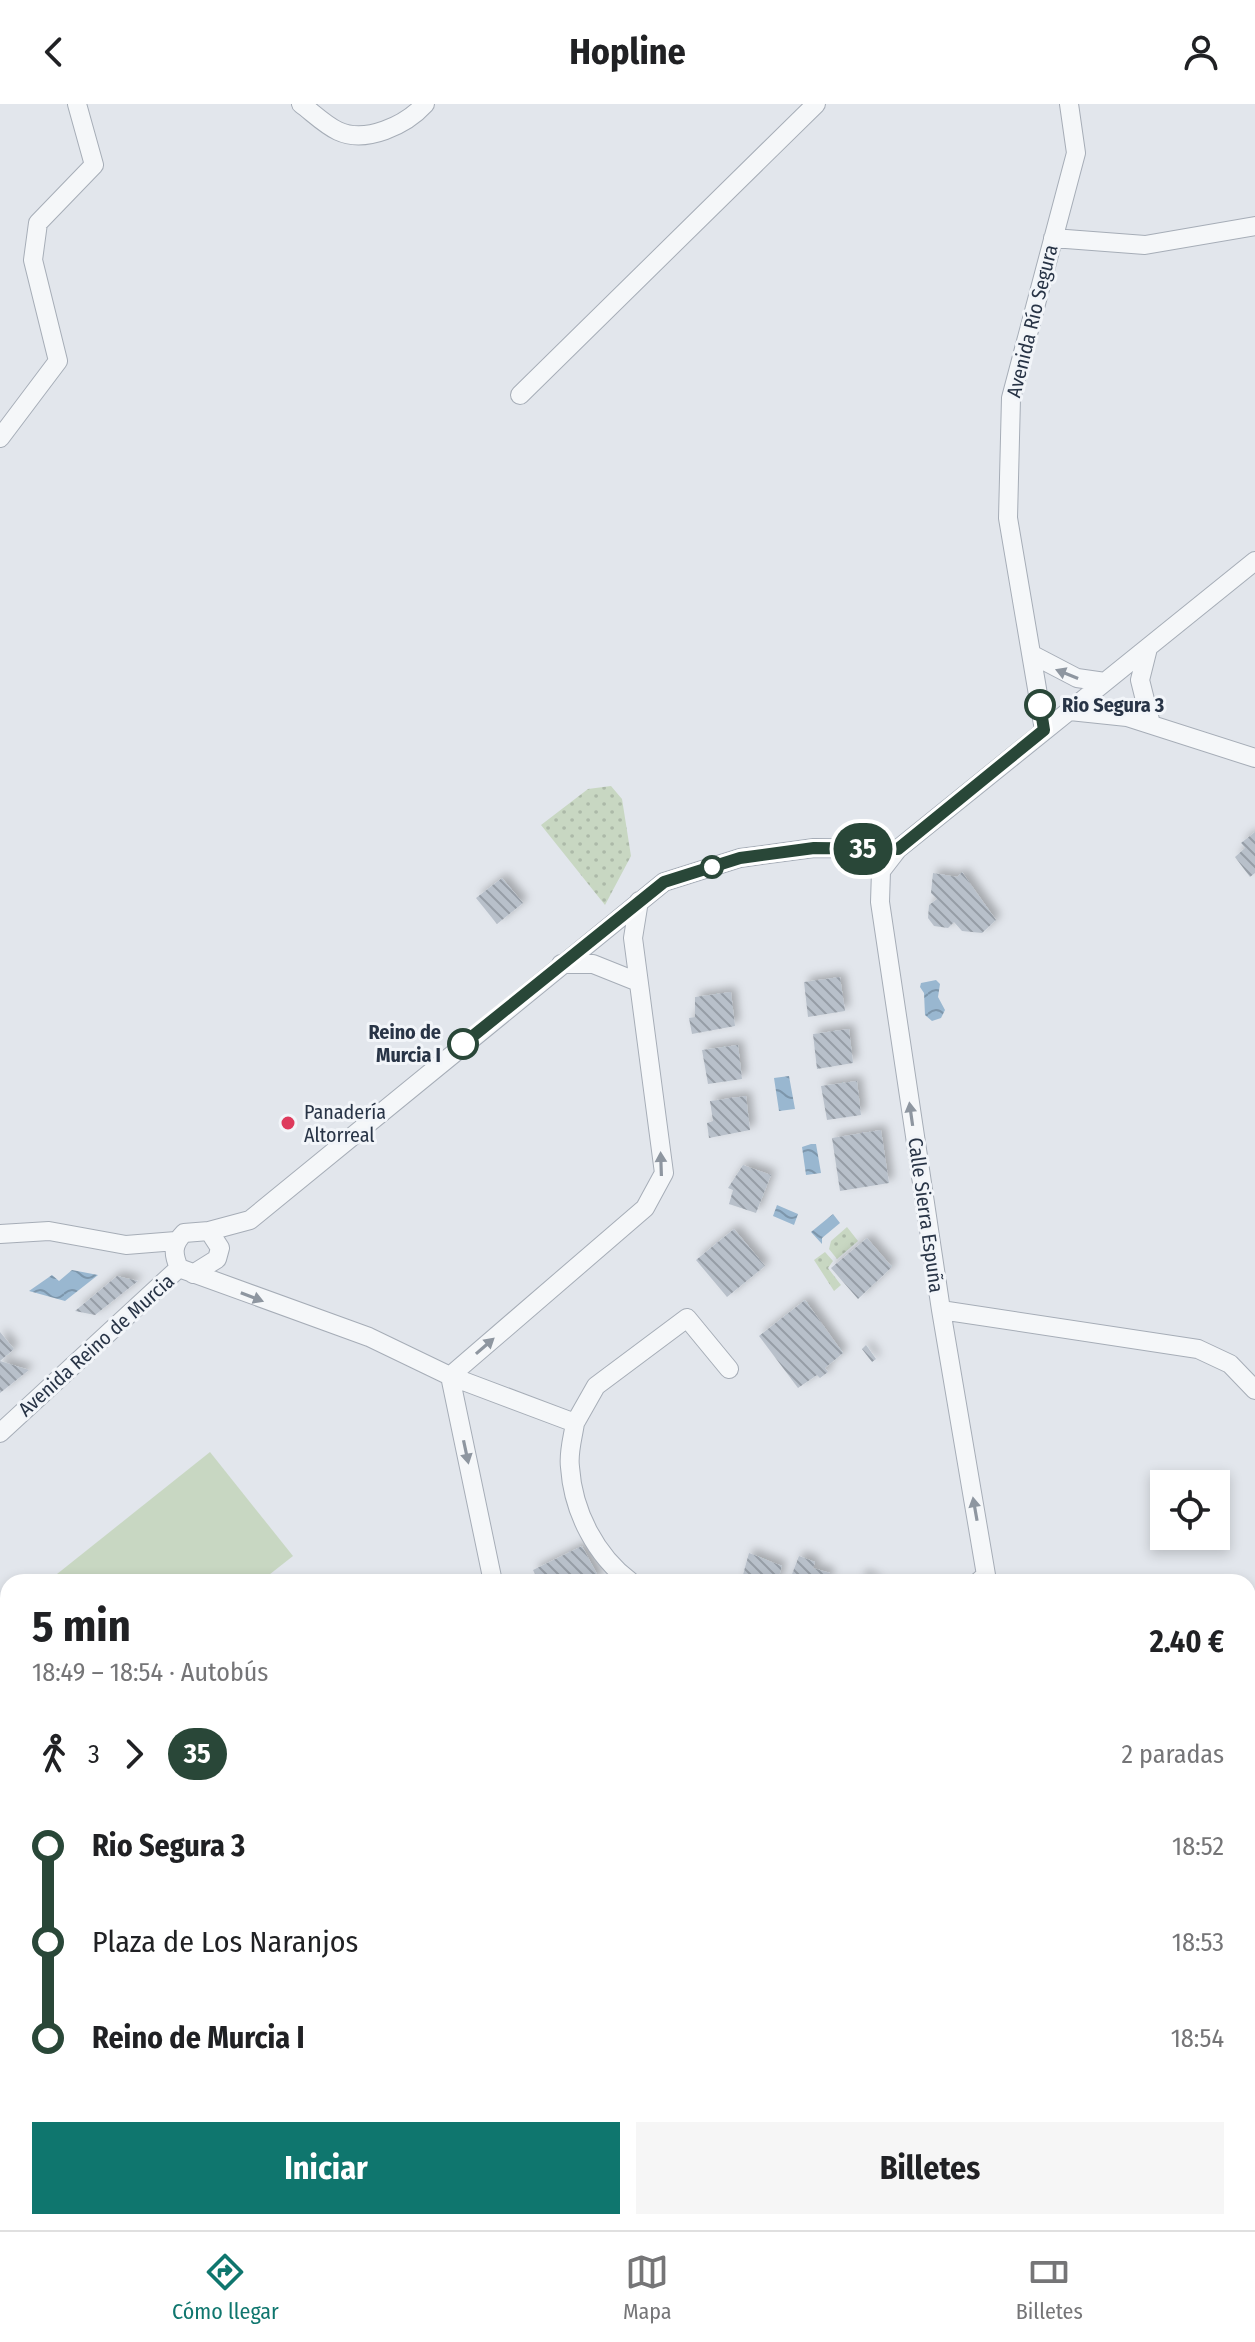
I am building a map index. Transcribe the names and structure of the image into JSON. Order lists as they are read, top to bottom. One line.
{"streets":{"street":["Avenida Río Segura","Calle Sierra Espuña","Avenida Reino de Murcia"]},"crossings":[["Calle Sierra Espuña","Avenida Reino de Murcia"]],"one_way":["Calle Sierra Espuña"],"places":["Rio Segura 3","Reino de Murcia I","Panadería Altorreal"],"lines":["bus line 35"],"page":{"header":"Hopline","on_map":"35","heading":["5 min","18:49 – 18:54 · Autobús","2.40 €"],"legs":["3","35","2 paradas"],"list":[{"name":"Rio Segura 3","value":"18:52"},{"name":"Plaza de Los Naranjos","value":"18:53"},{"name":"Reino de Murcia I","value":"18:54"}],"buttons":["Iniciar","Billetes"],"tabs":["Cómo llegar","Mapa","Billetes"]}}
